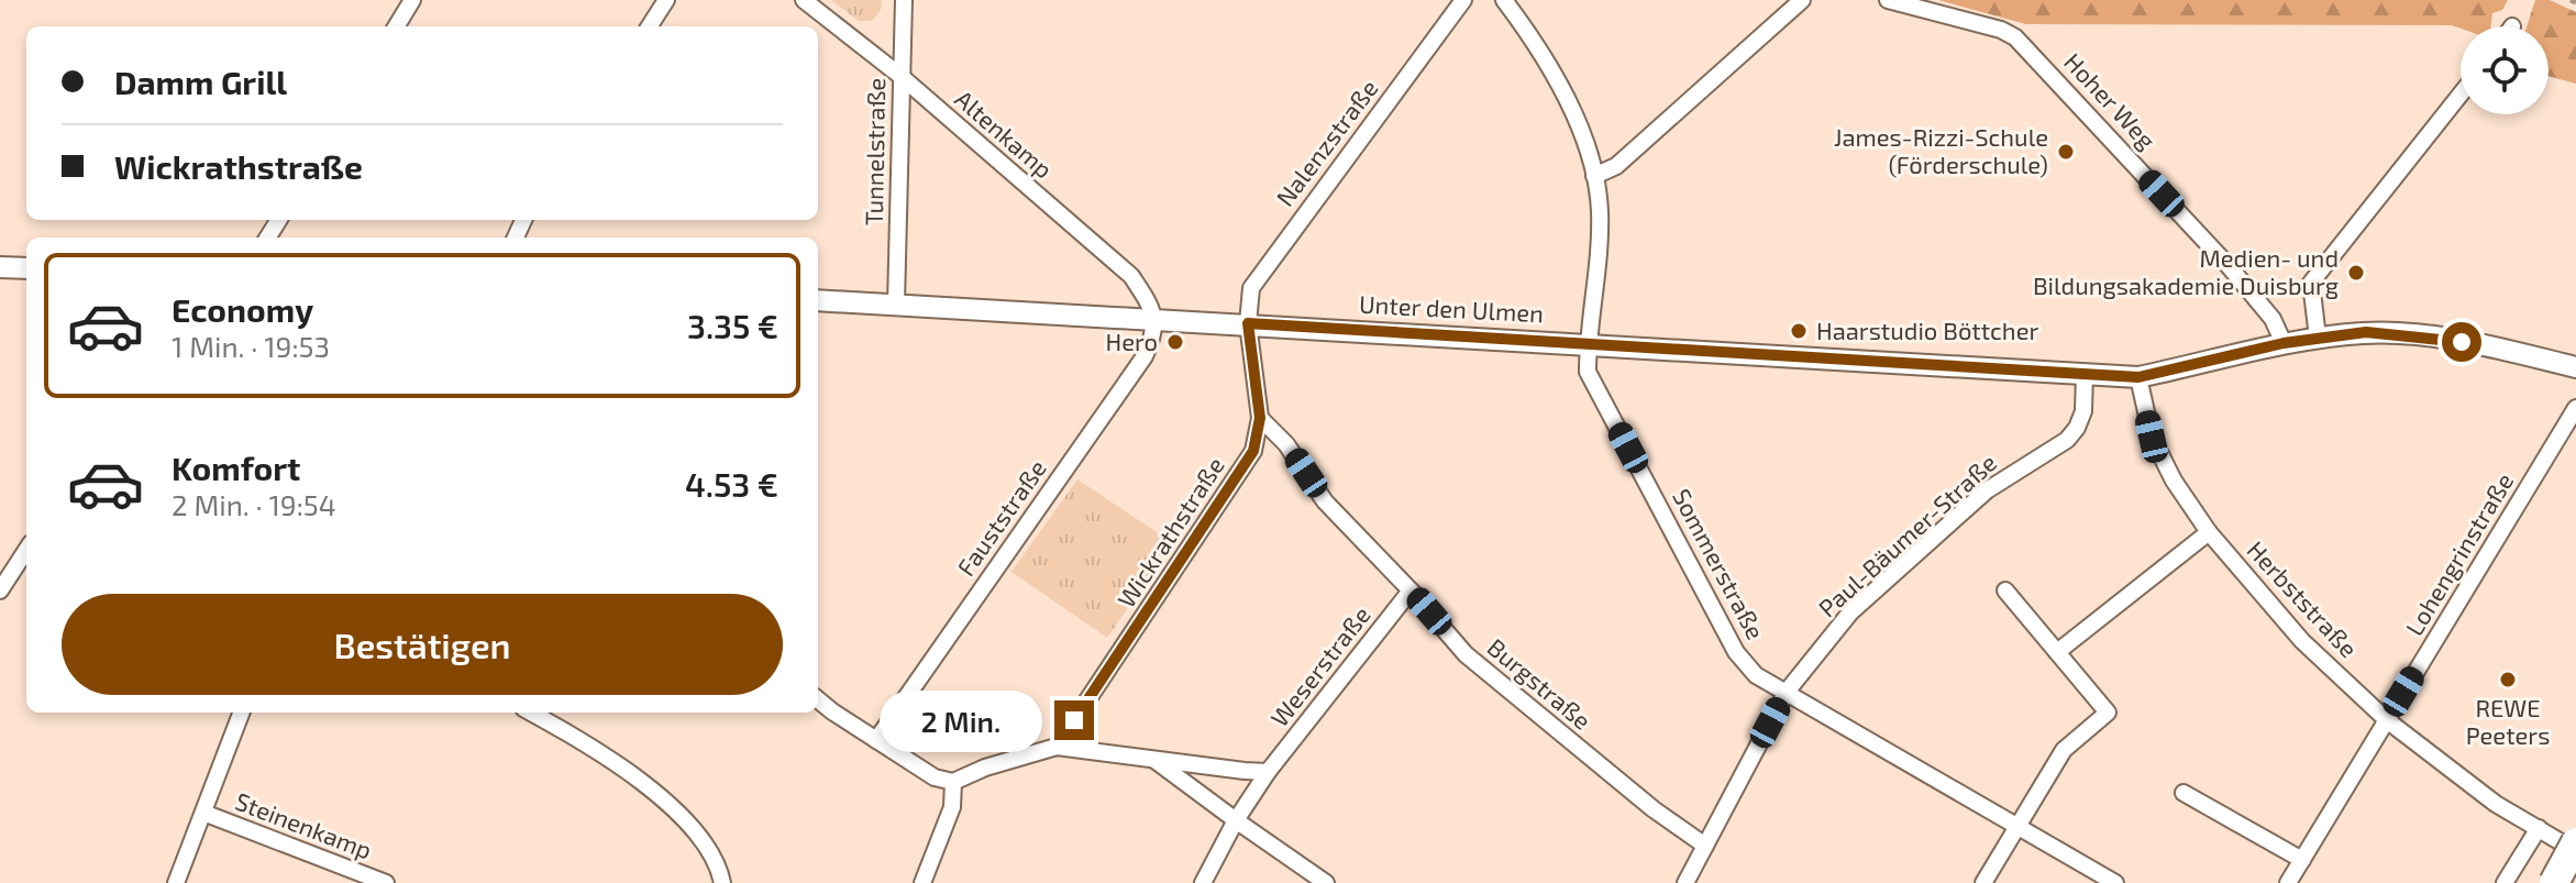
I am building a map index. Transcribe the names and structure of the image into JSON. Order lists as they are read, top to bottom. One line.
{"streets":{"street":["Hoher Weg","Altenkamp","Nalenzstraße","Tunnelstraße","Unter den Ulmen","Fauststraße","Wickrathstraße","Paul-Bäumer-Straße","Lohengrinstraße","Sommerstraße","Herbststraße","Weserstraße","Burgstraße","Steinenkamp"]},"crossings":[["Hoher Weg","Unter den Ulmen"],["Altenkamp","Tunnelstraße"],["Altenkamp","Unter den Ulmen"],["Altenkamp","Fauststraße"],["Nalenzstraße","Unter den Ulmen"],["Nalenzstraße","Wickrathstraße"],["Tunnelstraße","Unter den Ulmen"],["Unter den Ulmen","Fauststraße"],["Unter den Ulmen","Wickrathstraße"],["Unter den Ulmen","Paul-Bäumer-Straße"],["Unter den Ulmen","Sommerstraße"],["Unter den Ulmen","Herbststraße"],["Wickrathstraße","Burgstraße"],["Paul-Bäumer-Straße","Sommerstraße"],["Paul-Bäumer-Straße","Burgstraße"],["Lohengrinstraße","Herbststraße"],["Weserstraße","Burgstraße"]],"places":["James-Rizzi-Schule (Förderschule)","Medien- und Bildungsakademie Duisburg","Haarstudio Böttcher","Hero","REWE Peeters"],"page":{"banner":["Damm Grill","Wickrathstraße"],"list":[{"name":"Economy","note":"1 Min. · 19:53","value":"3.35 €"},{"name":"Komfort","note":"2 Min. · 19:54","value":"4.53 €"}],"buttons":"Bestätigen","bubble":"2 Min."}}
